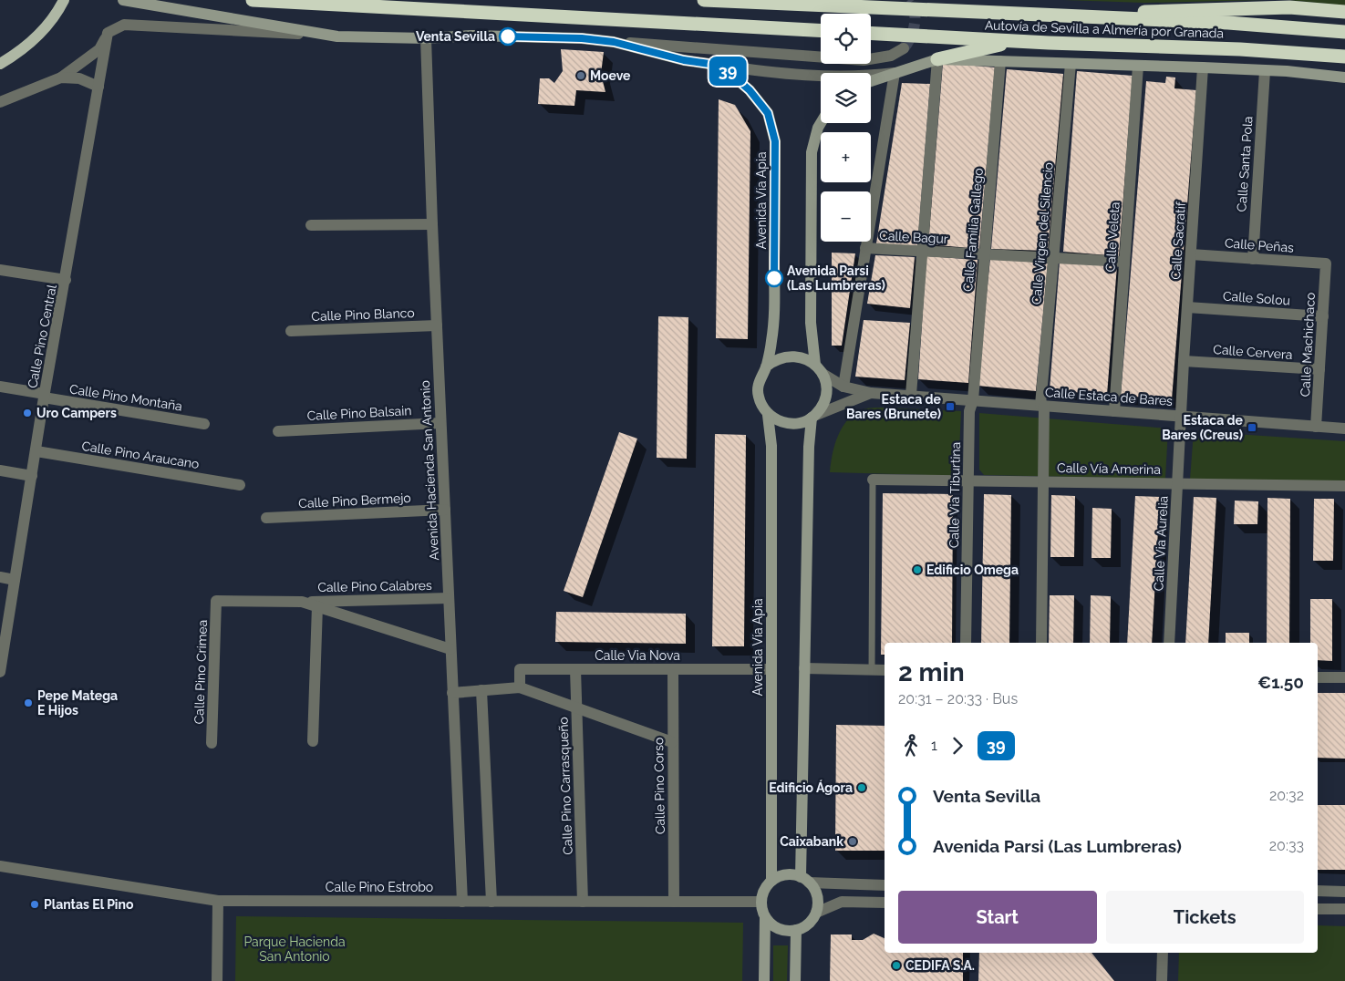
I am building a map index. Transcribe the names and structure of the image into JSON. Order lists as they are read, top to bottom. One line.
{"streets":{"highway":["Autovía de Sevilla a Almería por Granada"],"street":["Calle Santa Pola","Avenida Vía Apia","Calle Familia Gallego","Calle Virgen del Silencio","Calle Bagur","Calle Veleta","Calle Sacratif","Calle Peñas","Calle Solou","Calle Pino Blanco","Calle Pino Central","Calle Machichaco","Calle Cervera","Calle Estaca de Bares","Calle Pino Montaña","Calle Pino Balsain","Calle Pino Araucano","Calle Vía Amerina","Avenida Hacienda San Antonio","Calle Via Tiburtina","Calle Pino Bermejo","Calle Via Aurelia","Calle Pino Calabres","Calle Via Nova","Calle Pino Crimea","Calle Pino Carrasqueño","Calle Pino Corso","Calle Pino Estrobo"]},"crossings":[["Calle Santa Pola","Calle Peñas"],["Avenida Vía Apia","Calle Estaca de Bares"],["Avenida Vía Apia","Avenida Hacienda San Antonio"],["Avenida Vía Apia","Calle Via Nova"],["Avenida Vía Apia","Calle Pino Estrobo"],["Calle Familia Gallego","Calle Bagur"],["Calle Familia Gallego","Calle Estaca de Bares"],["Calle Familia Gallego","Calle Via Tiburtina"],["Calle Virgen del Silencio","Calle Bagur"],["Calle Virgen del Silencio","Calle Estaca de Bares"],["Calle Virgen del Silencio","Calle Vía Amerina"],["Calle Bagur","Calle Veleta"],["Calle Veleta","Calle Estaca de Bares"],["Calle Sacratif","Calle Peñas"],["Calle Sacratif","Calle Solou"],["Calle Sacratif","Calle Cervera"],["Calle Sacratif","Calle Estaca de Bares"],["Calle Sacratif","Calle Via Aurelia"],["Calle Peñas","Calle Machichaco"],["Calle Solou","Calle Machichaco"],["Calle Pino Blanco","Avenida Hacienda San Antonio"],["Calle Pino Central","Calle Pino Montaña"],["Calle Pino Central","Calle Pino Araucano"],["Calle Machichaco","Calle Cervera"],["Calle Machichaco","Calle Estaca de Bares"],["Calle Estaca de Bares","Calle Via Tiburtina"],["Calle Estaca de Bares","Calle Via Aurelia"],["Calle Pino Balsain","Avenida Hacienda San Antonio"],["Calle Vía Amerina","Calle Via Tiburtina"],["Calle Vía Amerina","Calle Via Aurelia"],["Avenida Hacienda San Antonio","Calle Pino Bermejo"],["Avenida Hacienda San Antonio","Calle Pino Calabres"],["Avenida Hacienda San Antonio","Calle Pino Estrobo"],["Calle Pino Calabres","Calle Pino Crimea"],["Calle Via Nova","Calle Pino Carrasqueño"],["Calle Via Nova","Calle Pino Corso"],["Calle Pino Carrasqueño","Calle Pino Estrobo"],["Calle Pino Corso","Calle Pino Estrobo"]],"parks":["Parque Hacienda San Antonio"],"places":{"other":["Venta Sevilla","Moeve","Avenida Parsi (Las Lumbreras)","Uro Campers","Edificio Omega","Pepe Matega E Hijos","Edificio Ágora","Caixabank","Plantas El Pino","CEDIFA S.A."],"transit":["Estaca de Bares (Brunete)","Estaca de Bares (Creus)"]},"lines":["bus line 39"],"page":{"on_map":"39","map_buttons":["+","−"],"heading":["2 min","20:31 – 20:33 · Bus","€1.50"],"legs":["1","39"],"list":[{"name":"Venta Sevilla","value":"20:32"},{"name":"Avenida Parsi (Las Lumbreras)","value":"20:33"}],"buttons":["Start","Tickets"]}}
